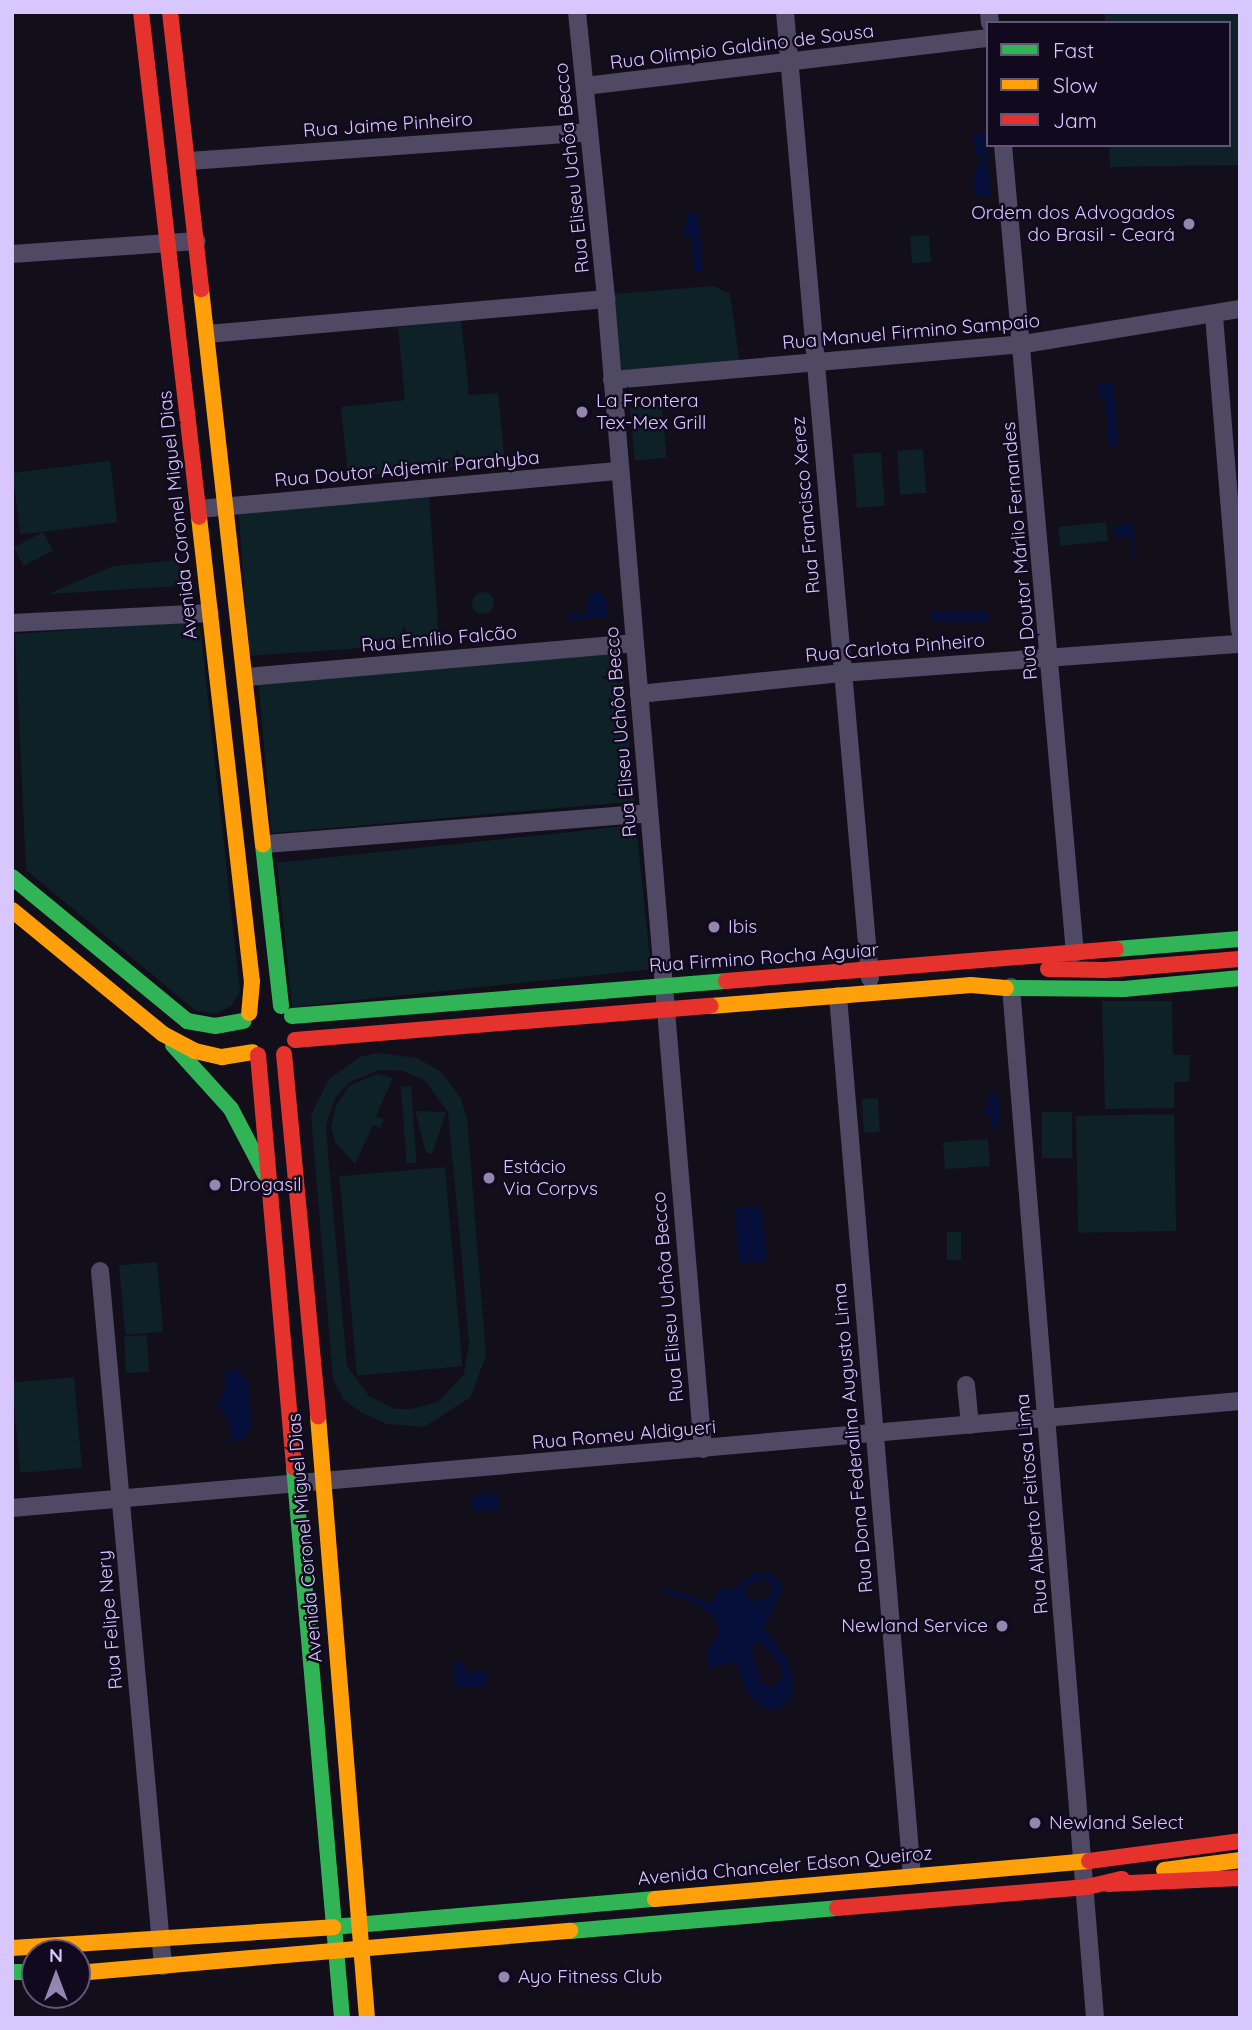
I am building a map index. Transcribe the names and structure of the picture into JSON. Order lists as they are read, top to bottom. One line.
{"streets":{"main road":["Avenida Coronel Miguel Dias","Rua Firmino Rocha Aguiar","Avenida Chanceler Edson Queiroz"],"street":["Rua Olímpio Galdino de Sousa","Rua Jaime Pinheiro","Rua Eliseu Uchôa Becco","Rua Manuel Firmino Sampaio","Rua Doutor Adjemir Parahyba","Rua Francisco Xerez","Rua Doutor Márlio Fernandes","Rua Emílio Falcão","Rua Carlota Pinheiro","Rua Romeu Aldigueri","Rua Dona Federalina Augusto Lima","Rua Alberto Feitosa Lima","Rua Felipe Nery"]},"crossings":[["Rua Olímpio Galdino de Sousa","Rua Eliseu Uchôa Becco"],["Rua Olímpio Galdino de Sousa","Rua Francisco Xerez"],["Rua Jaime Pinheiro","Rua Eliseu Uchôa Becco"],["Rua Eliseu Uchôa Becco","Rua Manuel Firmino Sampaio"],["Rua Eliseu Uchôa Becco","Rua Doutor Adjemir Parahyba"],["Rua Eliseu Uchôa Becco","Rua Emílio Falcão"],["Rua Eliseu Uchôa Becco","Rua Carlota Pinheiro"],["Rua Eliseu Uchôa Becco","Rua Firmino Rocha Aguiar"],["Rua Eliseu Uchôa Becco","Rua Romeu Aldigueri"],["Rua Manuel Firmino Sampaio","Rua Francisco Xerez"],["Rua Manuel Firmino Sampaio","Rua Doutor Márlio Fernandes"],["Rua Doutor Adjemir Parahyba","Avenida Coronel Miguel Dias"],["Rua Francisco Xerez","Rua Carlota Pinheiro"],["Rua Francisco Xerez","Rua Firmino Rocha Aguiar"],["Avenida Coronel Miguel Dias","Rua Firmino Rocha Aguiar"],["Avenida Coronel Miguel Dias","Rua Romeu Aldigueri"],["Avenida Coronel Miguel Dias","Avenida Chanceler Edson Queiroz"],["Rua Doutor Márlio Fernandes","Rua Carlota Pinheiro"],["Rua Doutor Márlio Fernandes","Rua Firmino Rocha Aguiar"],["Rua Romeu Aldigueri","Rua Dona Federalina Augusto Lima"],["Rua Romeu Aldigueri","Rua Alberto Feitosa Lima"],["Rua Romeu Aldigueri","Rua Felipe Nery"],["Rua Dona Federalina Augusto Lima","Avenida Chanceler Edson Queiroz"],["Rua Alberto Feitosa Lima","Avenida Chanceler Edson Queiroz"],["Rua Felipe Nery","Avenida Chanceler Edson Queiroz"]],"places":["Ordem dos Advogados do Brasil - Ceará","La Frontera Tex-Mex Grill","Ibis","Estácio Via Corpvs","Drogasil","Newland Service","Newland Select","Ayo Fitness Club"],"legend":["Fast","Slow","Jam"],"north":"top"}
